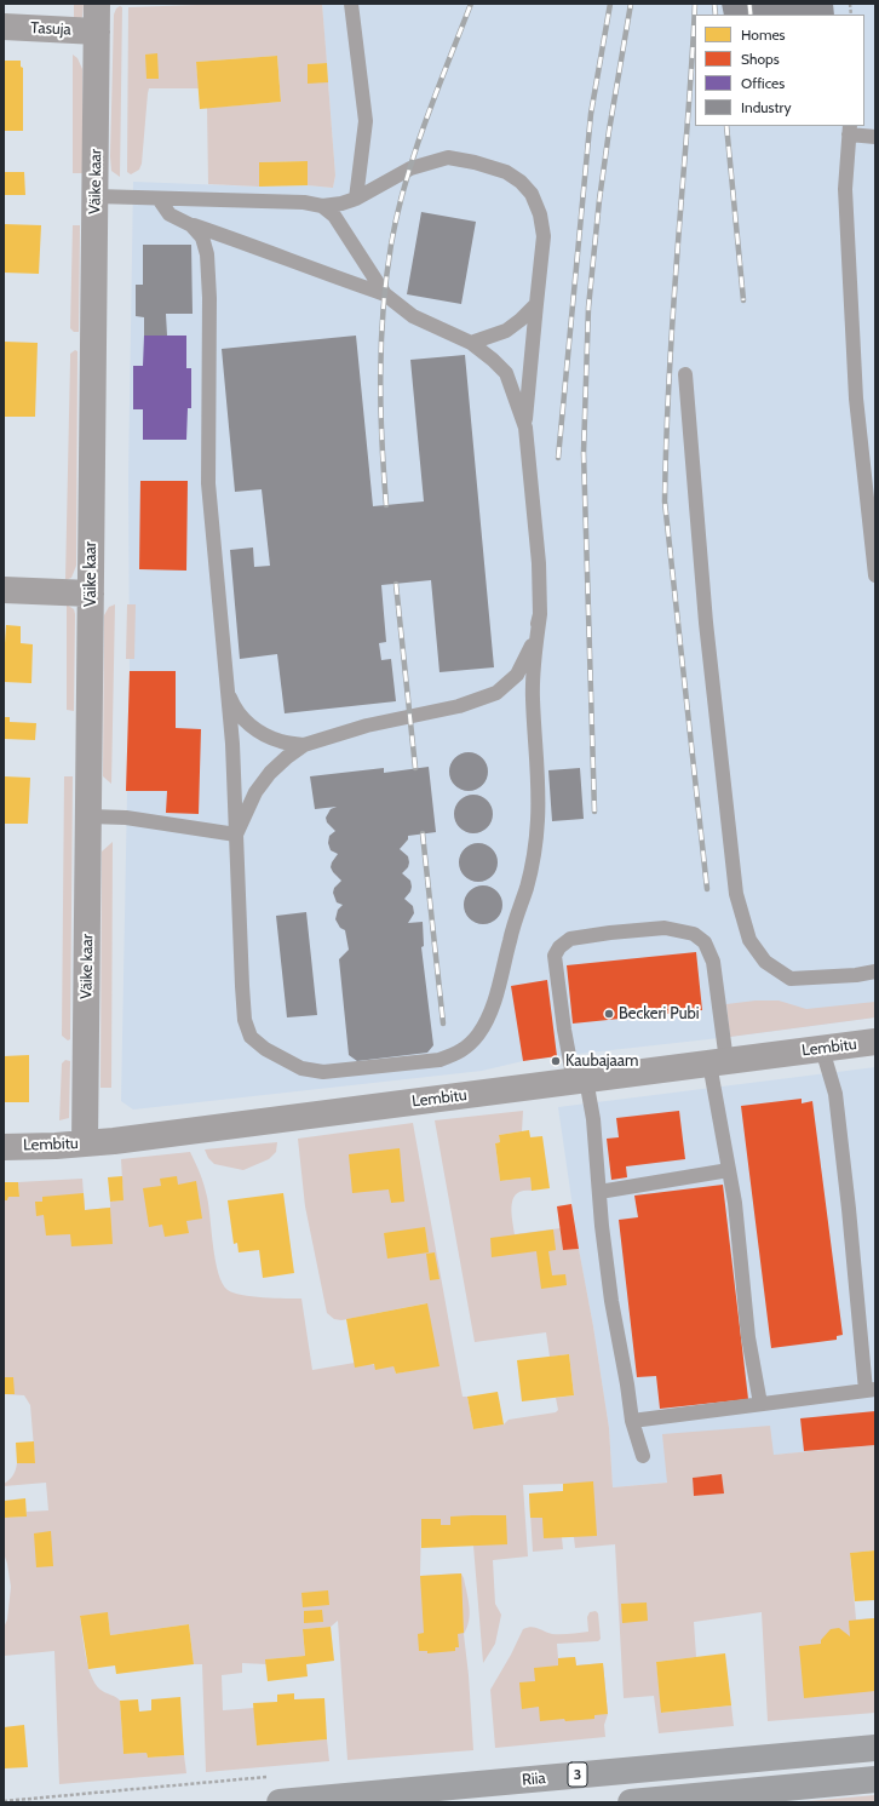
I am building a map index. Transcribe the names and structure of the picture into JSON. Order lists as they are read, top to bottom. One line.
{"streets":{"highway":["3","Riia"],"street":["Tasuja","Väike kaar","Lembitu"]},"crossings":[["Tasuja","Väike kaar"],["Väike kaar","Lembitu"]],"places":["Beckeri Pubi","Kaubajaam"],"legend":["Homes","Shops","Offices","Industry"]}
